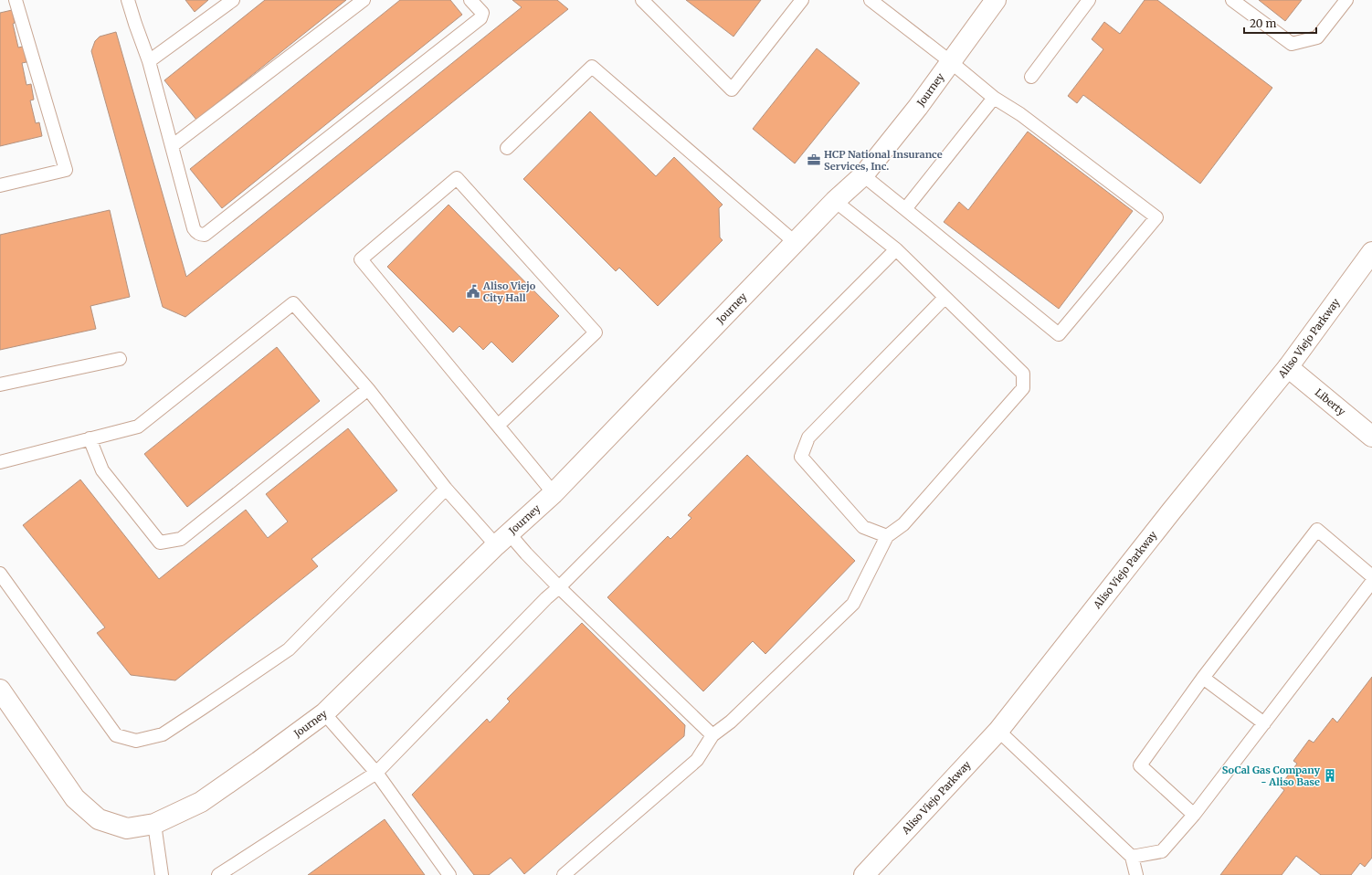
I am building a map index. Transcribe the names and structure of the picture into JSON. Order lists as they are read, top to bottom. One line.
{"streets":{"street":["Journey","Aliso Viejo Parkway","Liberty"]},"crossings":[["Aliso Viejo Parkway","Liberty"]],"places":{"office":["HCP National Insurance Services, Inc."],"public building":["Aliso Viejo City Hall"],"building":["SoCal Gas Company - Aliso Base"]},"scale_bar":"20 m"}
